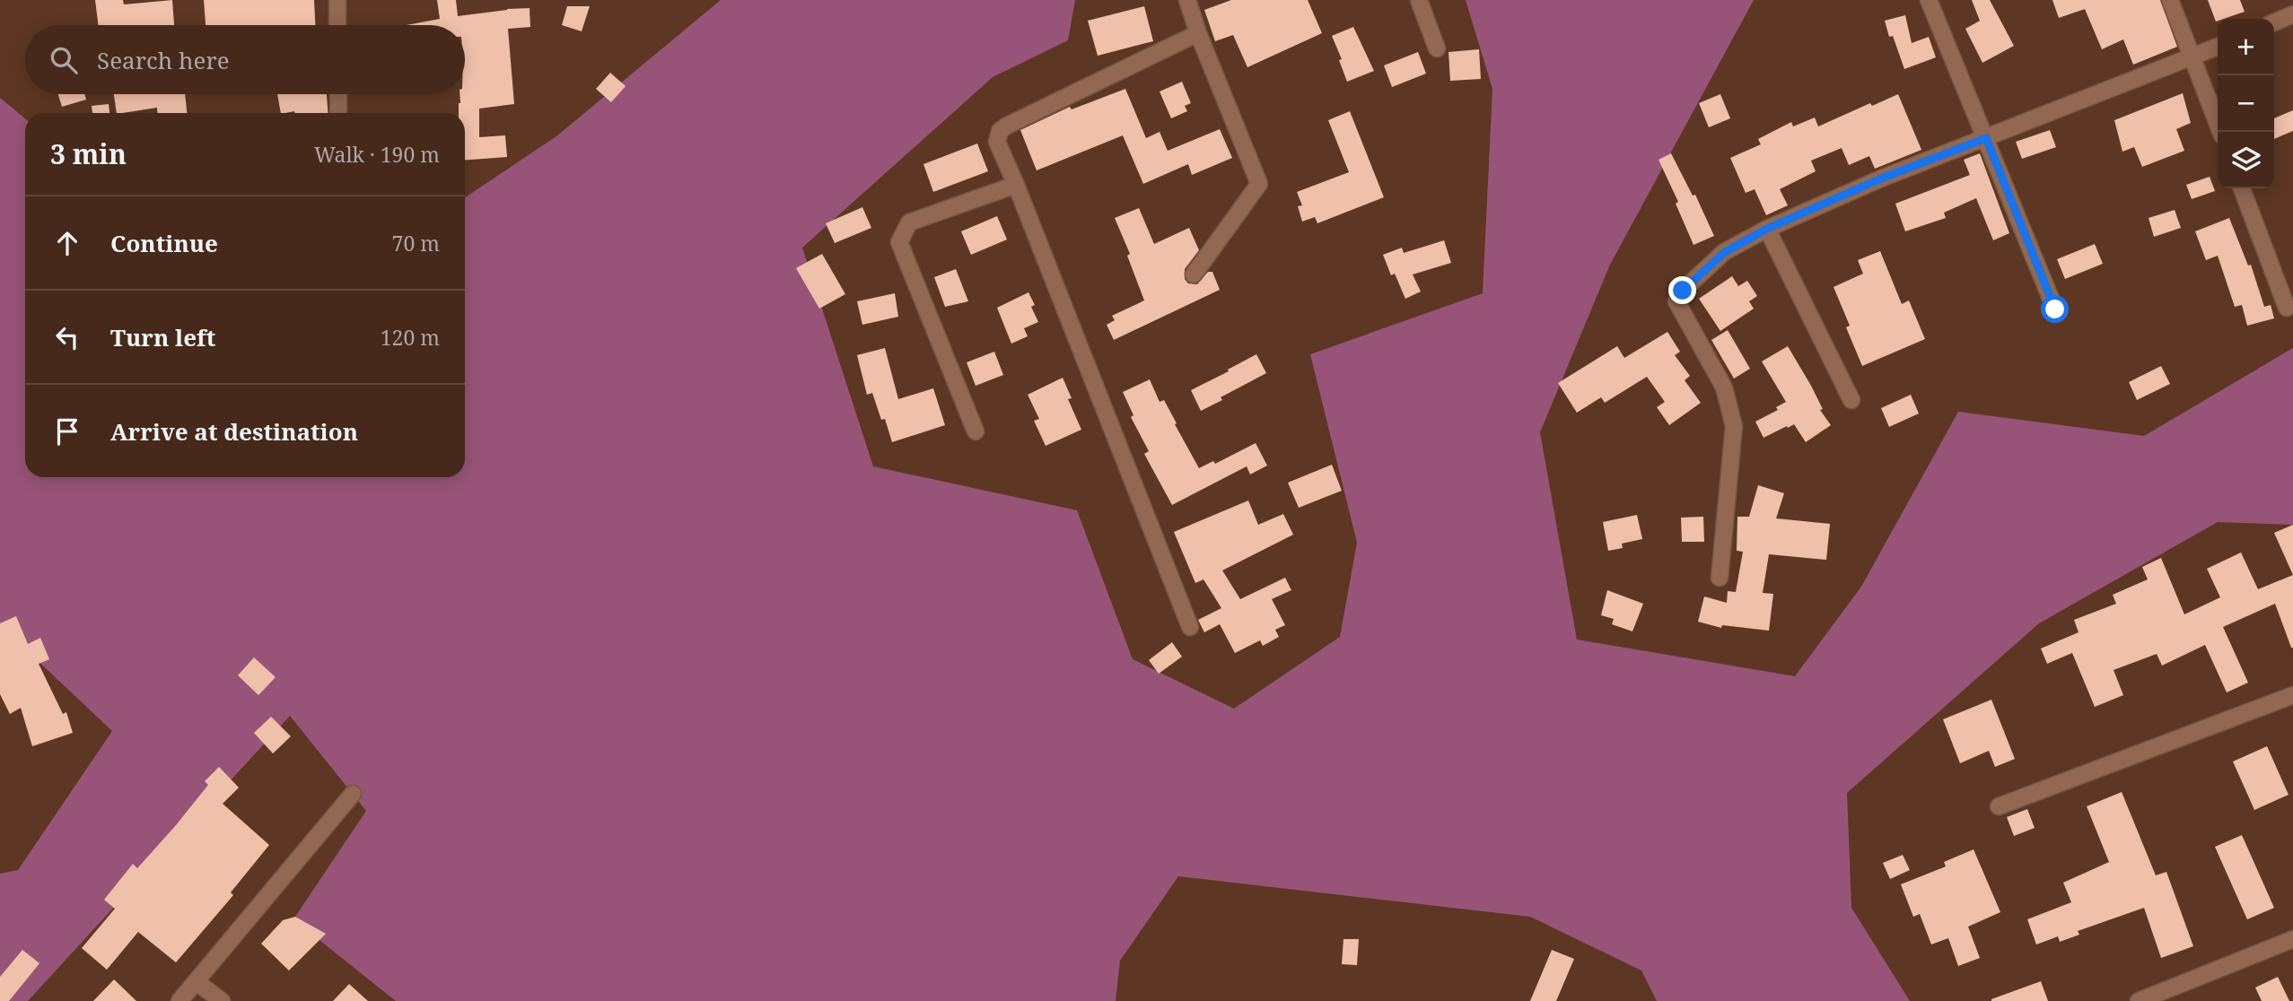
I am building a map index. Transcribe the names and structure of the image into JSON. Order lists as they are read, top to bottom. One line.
{"page":{"map_buttons":["+","−"],"search":"Search here","heading":["3 min","Walk · 190 m"],"list":[["Continue","70 m"],["Turn left","120 m"],"Arrive at destination"]}}
